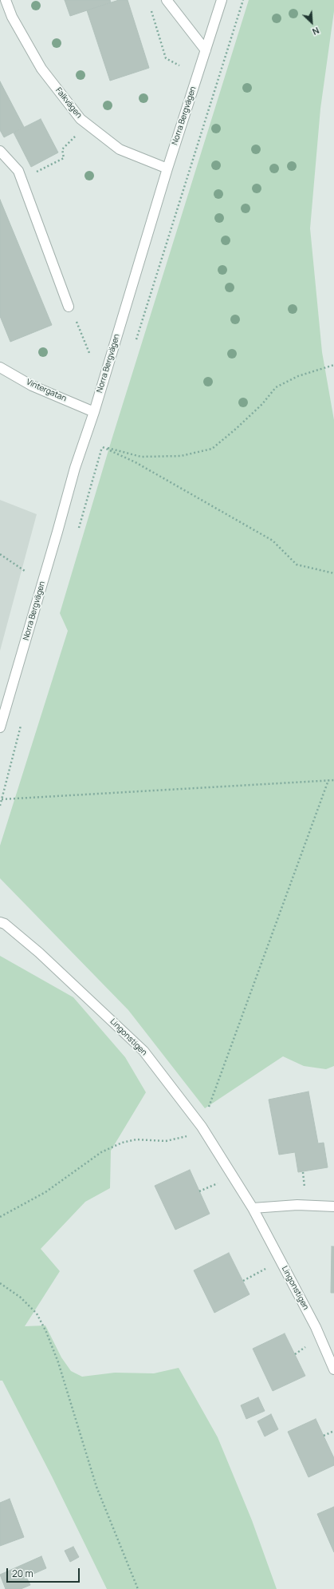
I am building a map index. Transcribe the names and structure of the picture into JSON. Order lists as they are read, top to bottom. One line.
{"streets":{"street":["Falkvägen","Norra Bergvägen","Vintergatan","Lingonstigen"]},"crossings":[["Falkvägen","Norra Bergvägen"],["Norra Bergvägen","Vintergatan"]],"scale_bar":"20 m","north":"bottom right"}
